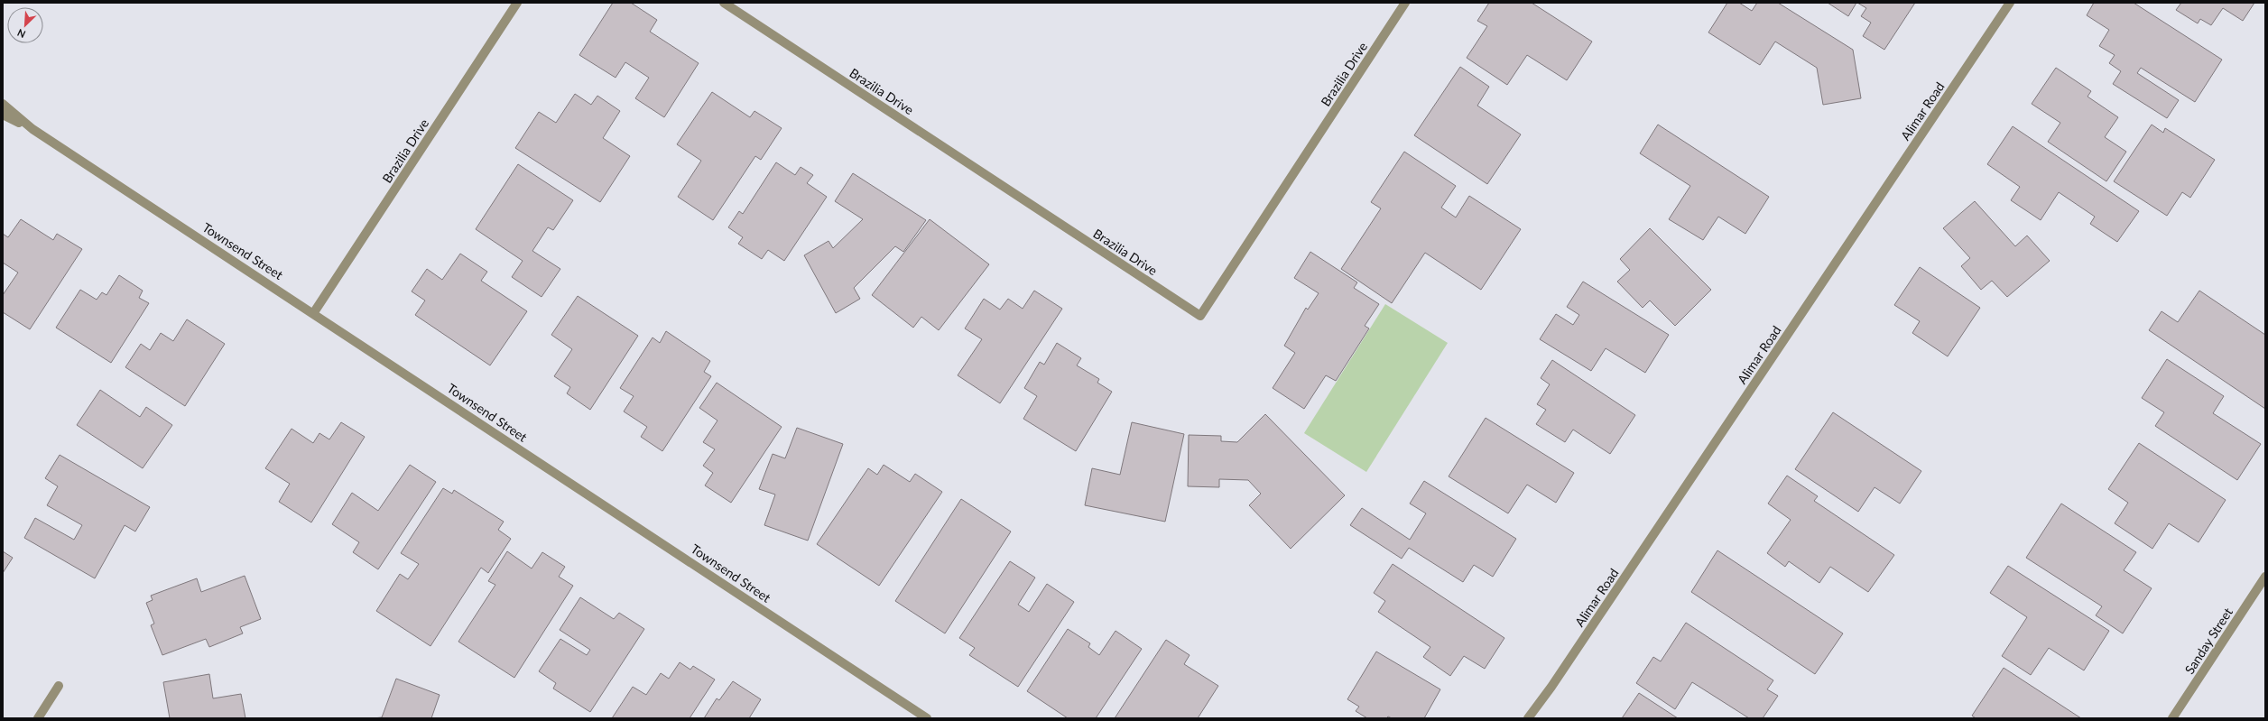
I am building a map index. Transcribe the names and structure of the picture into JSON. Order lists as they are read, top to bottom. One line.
{"streets":{"street":["Brazilia Drive","Alimar Road","Townsend Street","Sanday Street"]},"crossings":[["Brazilia Drive","Townsend Street"]],"north":"bottom left"}
